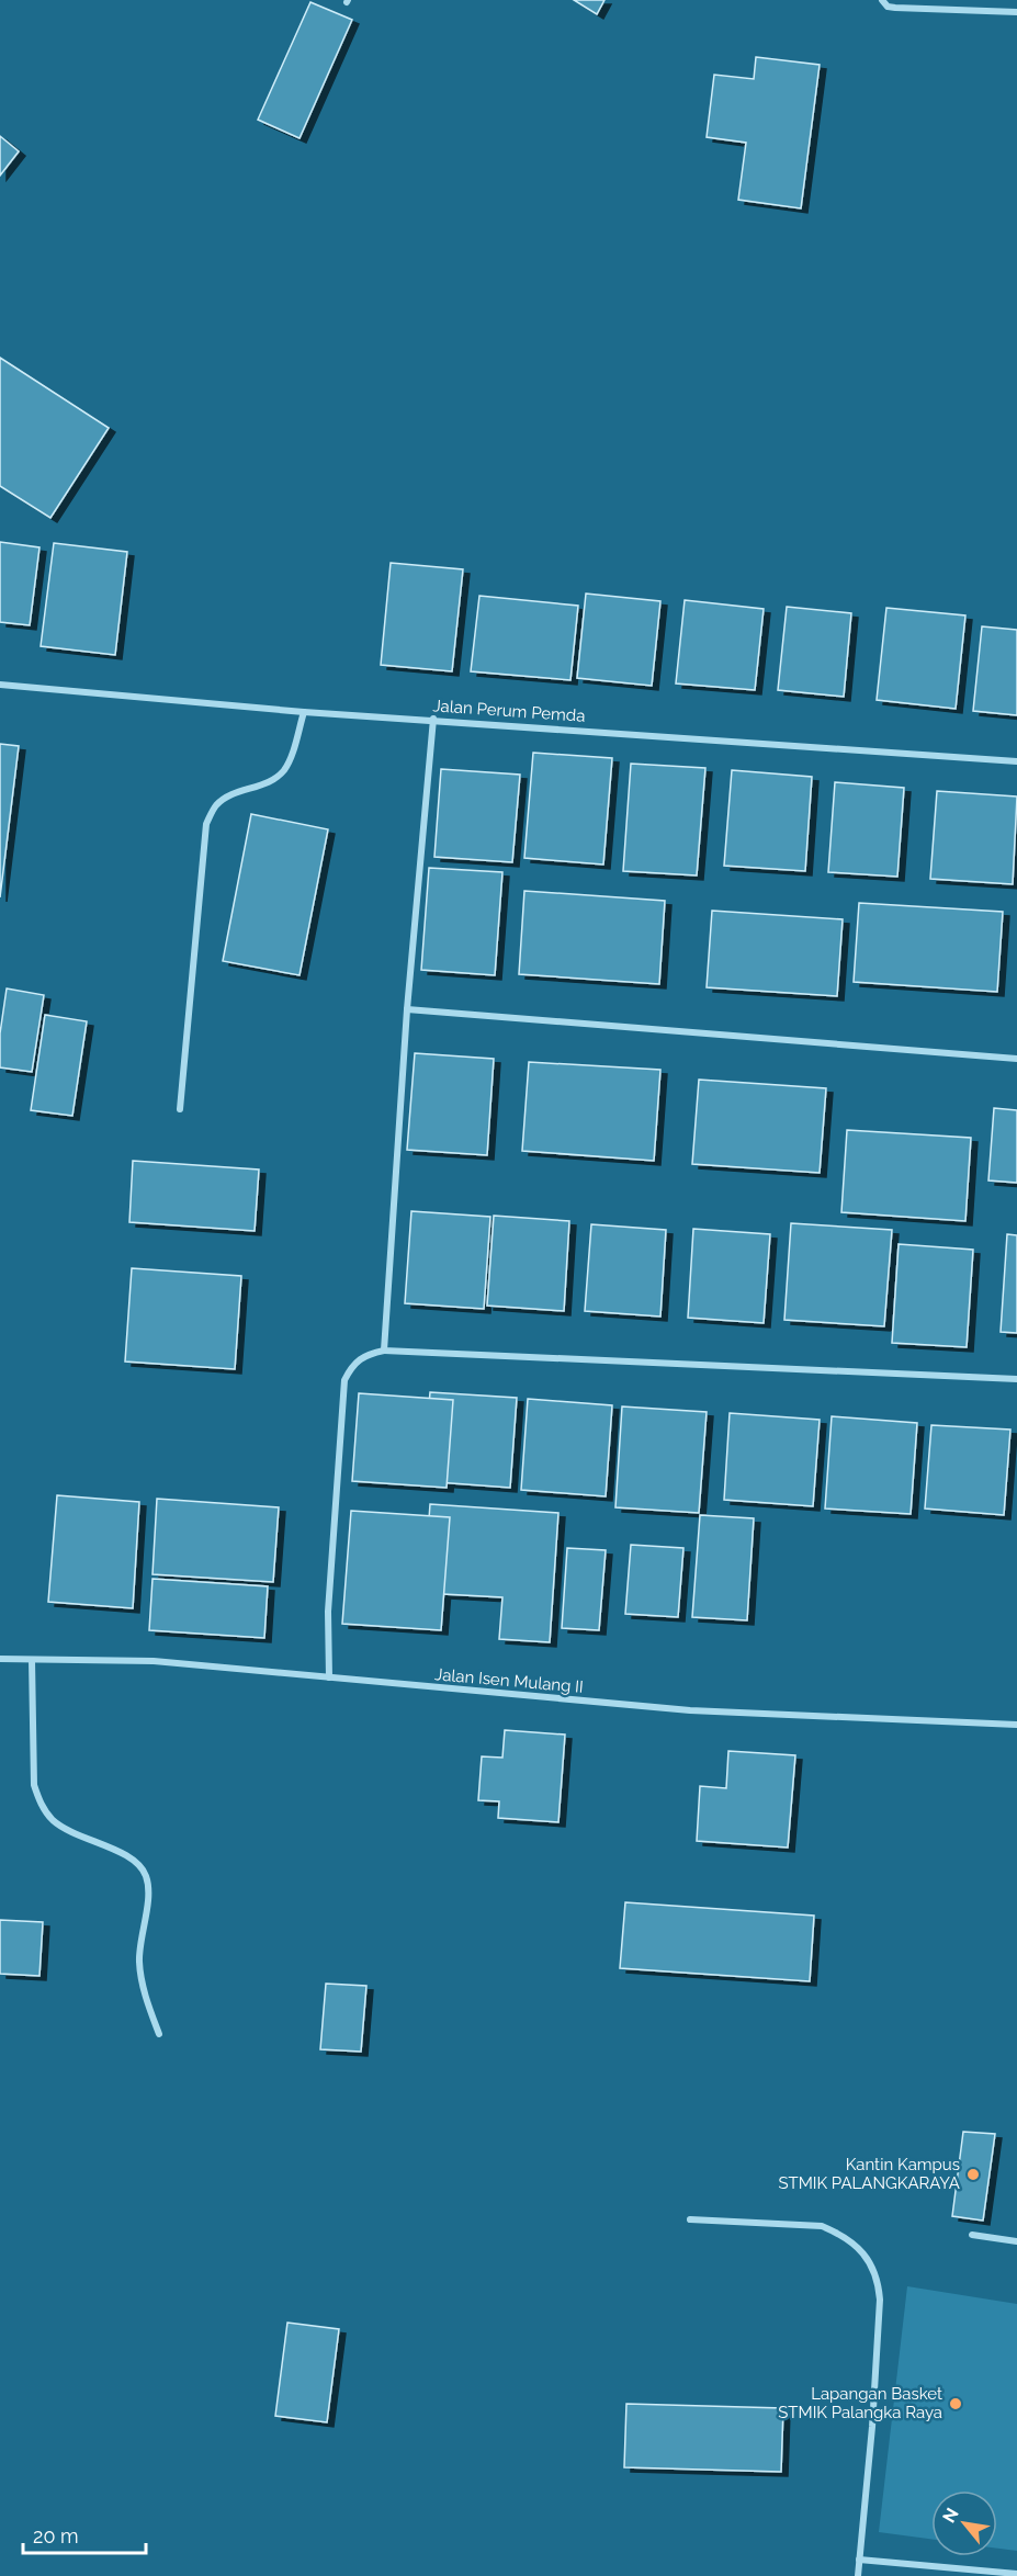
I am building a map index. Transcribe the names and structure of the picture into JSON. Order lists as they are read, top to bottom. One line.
{"streets":{"street":["Jalan Perum Pemda","Jalan Isen Mulang II"]},"places":["Kantin Kampus STMIK PALANGKARAYA","Lapangan Basket STMIK Palangka Raya"],"scale_bar":"20 m","north":"top left"}
